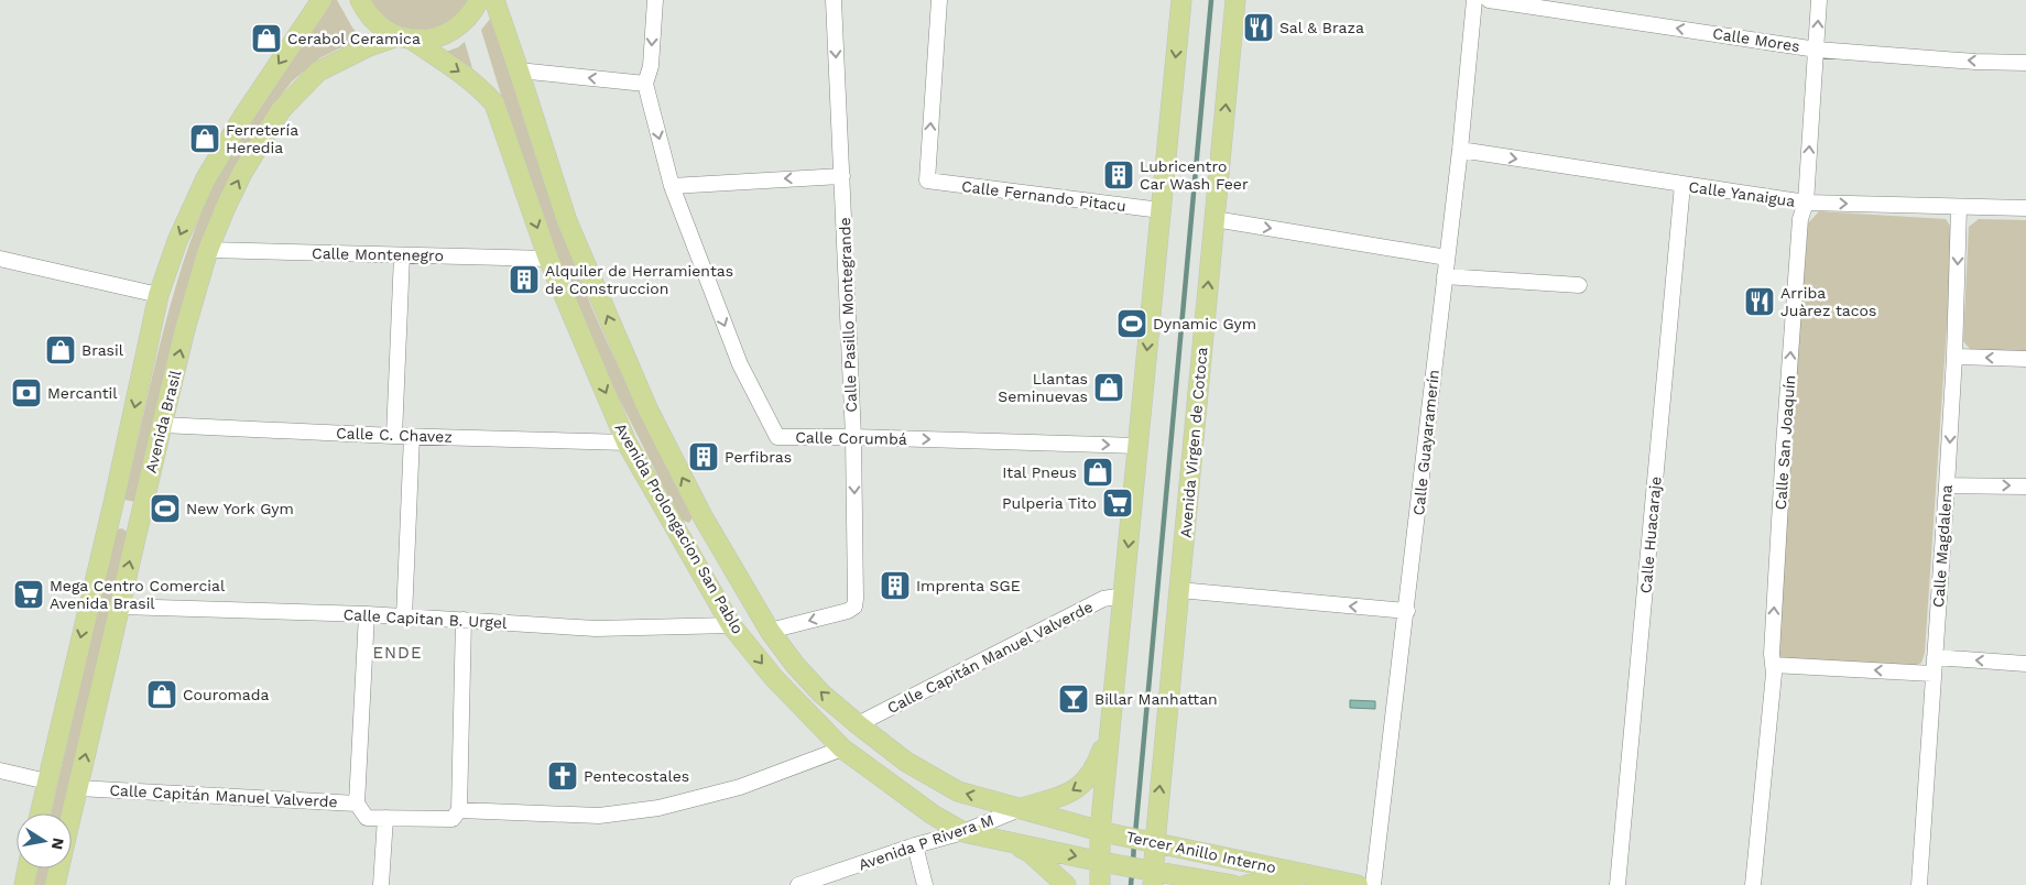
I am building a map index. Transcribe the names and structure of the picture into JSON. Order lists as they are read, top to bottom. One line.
{"streets":{"main road":["Avenida Brasil","Avenida Virgen de Cotoca","Avenida Prolongacion San Pablo","Tercer Anillo Interno"],"street":["Calle Mores","Calle Yanaigua","Calle Fernando Pitacu","Calle Montenegro","Calle Pasillo Montegrande","Calle C. Chavez","Calle Corumbá","Calle Guayaramerín","Calle San Joaquín","Calle Huacaraje","Calle Magdalena","Calle Capitan B. Urgel","Calle Capitán Manuel Valverde","Avenida P Rivera M"]},"crossings":[["Calle Mores","Calle San Joaquín"],["Calle Yanaigua","Calle Guayaramerín"],["Calle Yanaigua","Calle San Joaquín"],["Calle Yanaigua","Calle Huacaraje"],["Calle Yanaigua","Calle Magdalena"],["Calle Montenegro","Avenida Brasil"],["Calle Montenegro","Avenida Prolongacion San Pablo"],["Calle Pasillo Montegrande","Calle Corumbá"],["Calle Pasillo Montegrande","Avenida Prolongacion San Pablo"],["Avenida Brasil","Calle C. Chavez"],["Avenida Brasil","Avenida Prolongacion San Pablo"],["Avenida Brasil","Calle Capitan B. Urgel"],["Avenida Brasil","Calle Capitán Manuel Valverde"],["Calle C. Chavez","Avenida Prolongacion San Pablo"],["Avenida Virgen de Cotoca","Tercer Anillo Interno"],["Avenida Prolongacion San Pablo","Calle Capitan B. Urgel"],["Avenida Prolongacion San Pablo","Calle Capitán Manuel Valverde"],["Avenida Prolongacion San Pablo","Avenida P Rivera M"],["Avenida Prolongacion San Pablo","Tercer Anillo Interno"]],"one_way":["Calle Mores","Calle Pasillo Montegrande","Calle San Joaquín","Calle Magdalena"],"districts":["ENDE"],"places":{"restaurant":["Sal & Braza","Arriba Juàrez tacos"],"shop":["Cerabol Ceramica","Ferretería Heredia","Brasil","Llantas Seminuevas","Ital Pneus","Couromada"],"building":["Lubricentro Car Wash Feer","Alquiler de Herramientas de Construccion","Perfibras","Imprenta SGE"],"sports":["Dynamic Gym","New York Gym"],"bank":["Mercantil"],"supermarket":["Pulperia Tito","Mega Centro Comercial Avenida Brasil"],"bar":["Billar Manhattan"],"church":["Pentecostales"]},"north":"right"}
